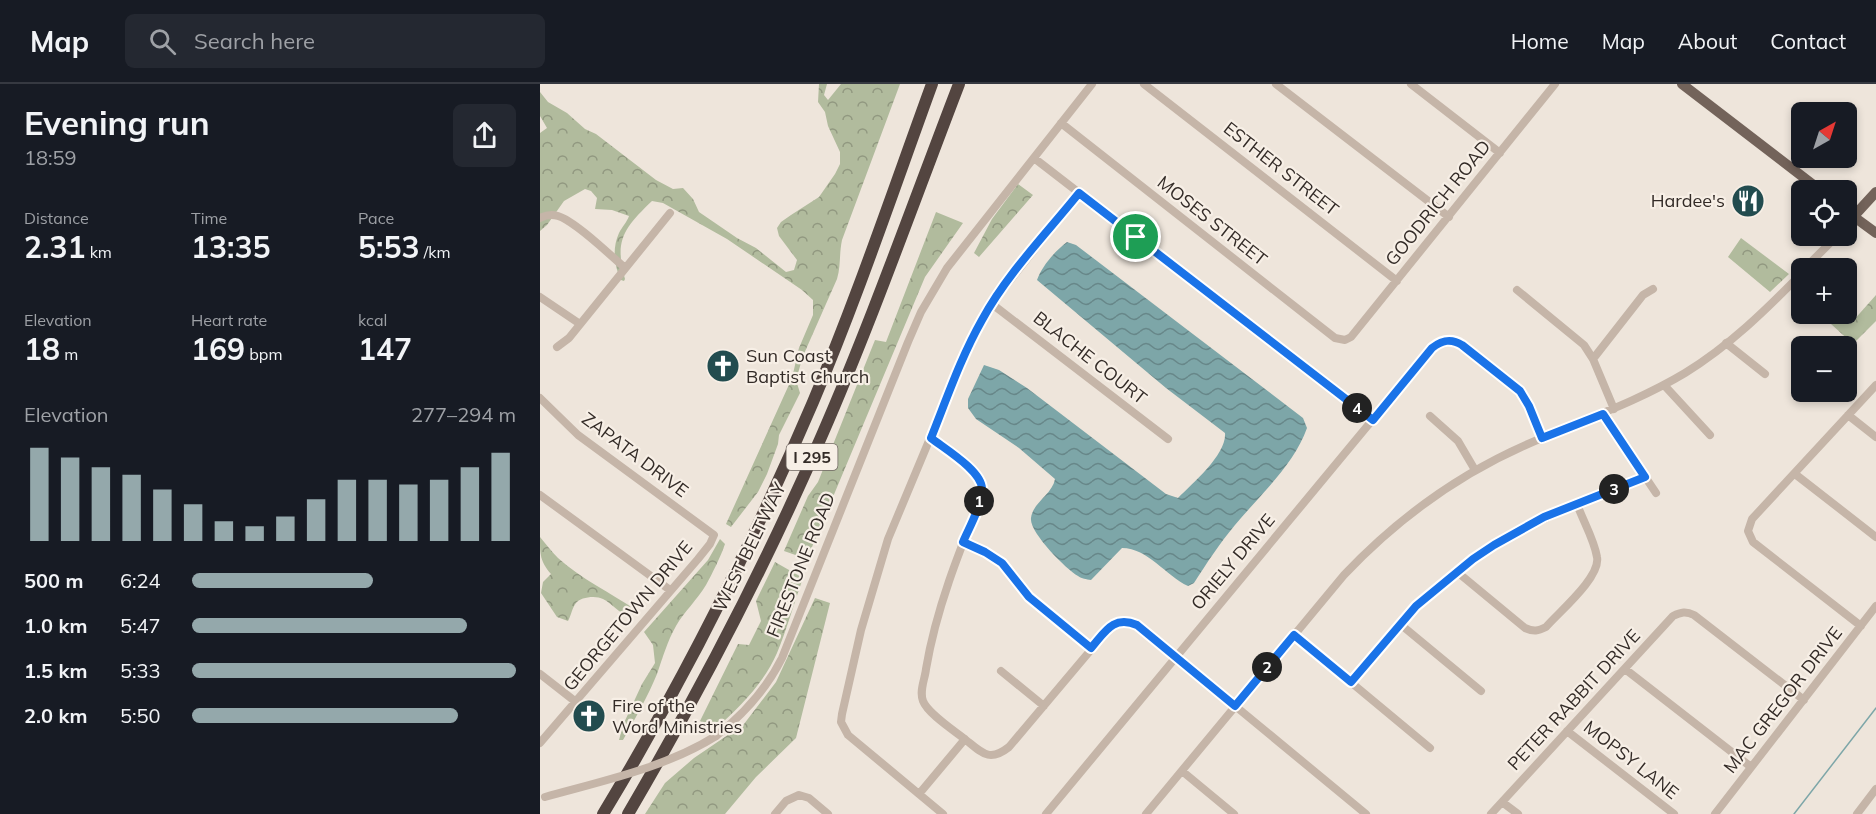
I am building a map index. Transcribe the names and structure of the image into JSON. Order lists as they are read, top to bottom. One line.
{"streets":{"highway":["I 295","WEST BELTWAY"],"street":["ESTHER STREET","GOODRICH ROAD","MOSES STREET","BLACHE COURT","ZAPATA DRIVE","ORIELY DRIVE","FIRESTONE ROAD","GEORGETOWN DRIVE","PETER RABBIT DRIVE","MAC GREGOR DRIVE","MOPSY LANE"]},"crossings":[["ESTHER STREET","GOODRICH ROAD"],["GOODRICH ROAD","MOSES STREET"],["MOSES STREET","FIRESTONE ROAD"],["ZAPATA DRIVE","GEORGETOWN DRIVE"],["PETER RABBIT DRIVE","MAC GREGOR DRIVE"],["PETER RABBIT DRIVE","MOPSY LANE"]],"places":{"restaurant":["Hardee's"],"church":["Sun Coast Baptist Church","Fire of the Word Ministries"]},"north":"top right","page":{"header":"Map","search":"Search here","nav":["Home","Map","About","Contact"],"heading":["Evening run","18:59"],"map_buttons":["+","−"],"stats":[["Distance","2.31 km"],["Time","13:35"],["Pace","5:53 /km"],["Elevation","18 m"],["Heart rate","169 bpm"],["kcal","147"]],"chart":["Elevation","277–294 m"],"pins":["4","3","1","2"],"list":[{"name":"500 m","note":"6:24"},{"name":"1.0 km","note":"5:47"},{"name":"1.5 km","note":"5:33"},{"name":"2.0 km","note":"5:50"}]}}
